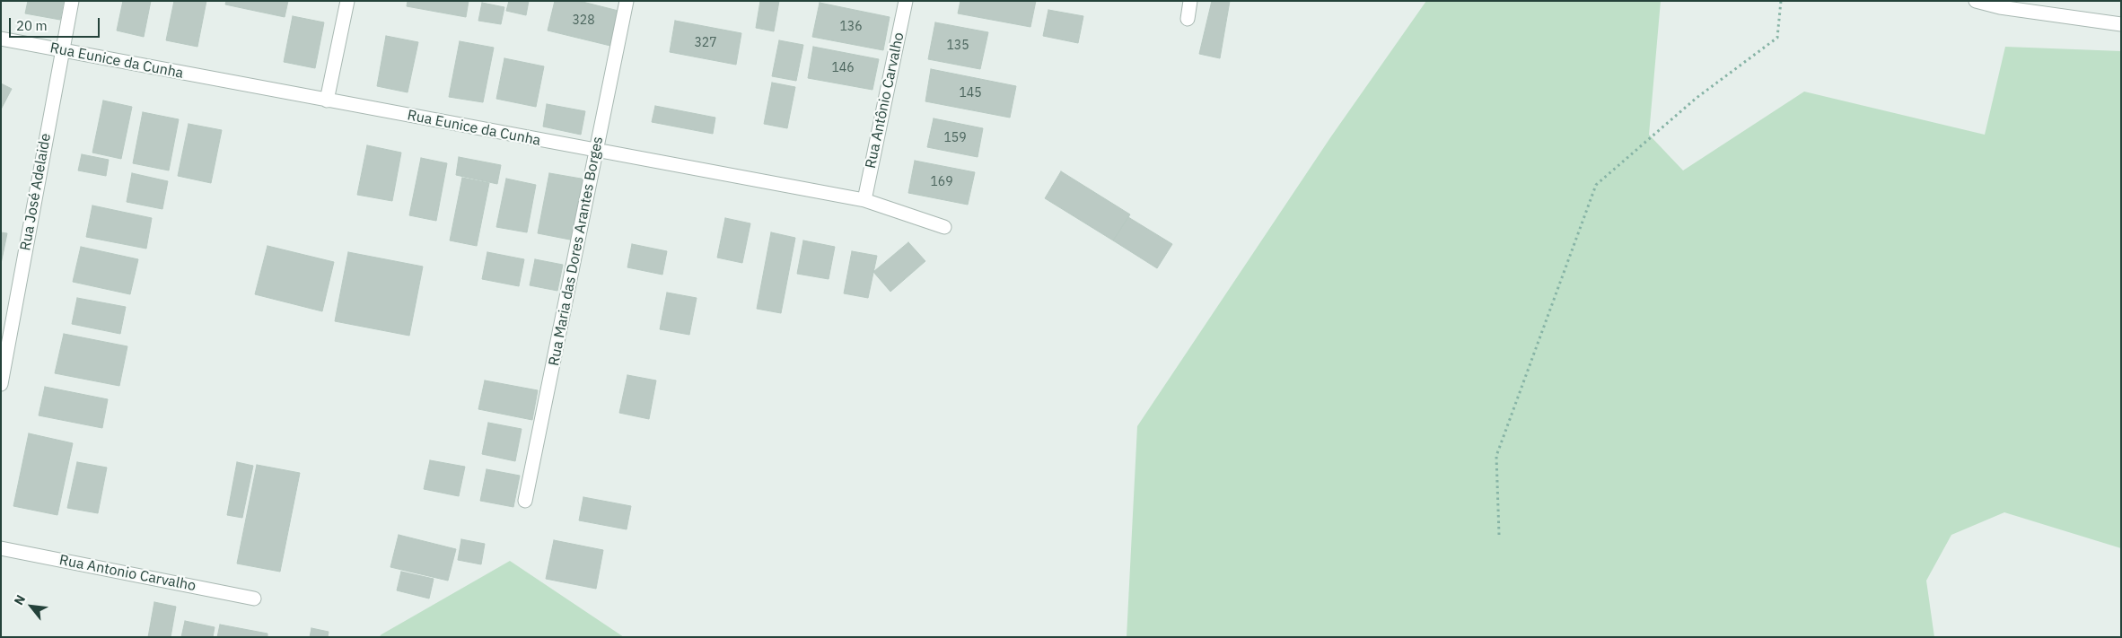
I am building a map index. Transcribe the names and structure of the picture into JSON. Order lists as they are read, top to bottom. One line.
{"streets":{"street":["Rua Eunice da Cunha","Rua Antônio Carvalho","Rua José Adelaide","Rua Maria das Dores Arantes Borges","Rua Antonio Carvalho"]},"crossings":[["Rua Eunice da Cunha","Rua Antônio Carvalho"],["Rua Eunice da Cunha","Rua José Adelaide"],["Rua Eunice da Cunha","Rua Maria das Dores Arantes Borges"]],"house_numbers":["328","136","327","135","146","145","159","169"],"scale_bar":"20 m","north":"top left"}
